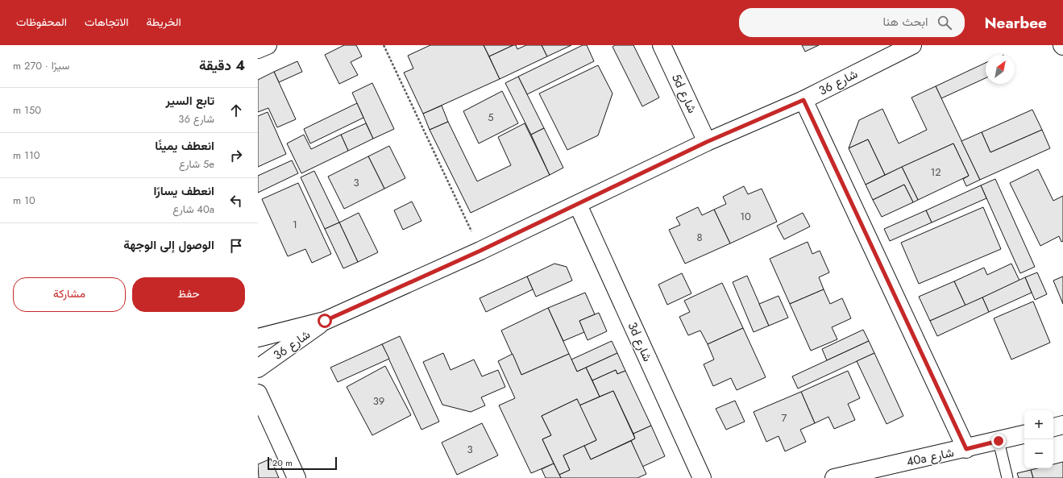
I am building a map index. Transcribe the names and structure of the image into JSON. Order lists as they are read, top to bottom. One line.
{"streets":{"street":["شارع 36","5d شارع","3d شارع","40a شارع"]},"crossings":[["شارع 36","5d شارع"],["شارع 36","3d شارع"]],"house_numbers":["5","12","3","10","1","8","39","7","3"],"scale_bar":"20 m","north":"top right","page":{"header":"Nearbee","search":"ابحث هنا","nav":["الخريطة","الاتجاهات","المحفوظات"],"heading":["4 دقيقة","سيرًا · 270 m"],"list":[["تابع السير","شارع 36","150 m"],["انعطف يمينًا","5e شارع","110 m"],["انعطف يسارًا","40a شارع","10 m"],"الوصول إلى الوجهة"],"buttons":["حفظ","مشاركة"],"map_buttons":["+","−"],"scale":"20 m"}}
